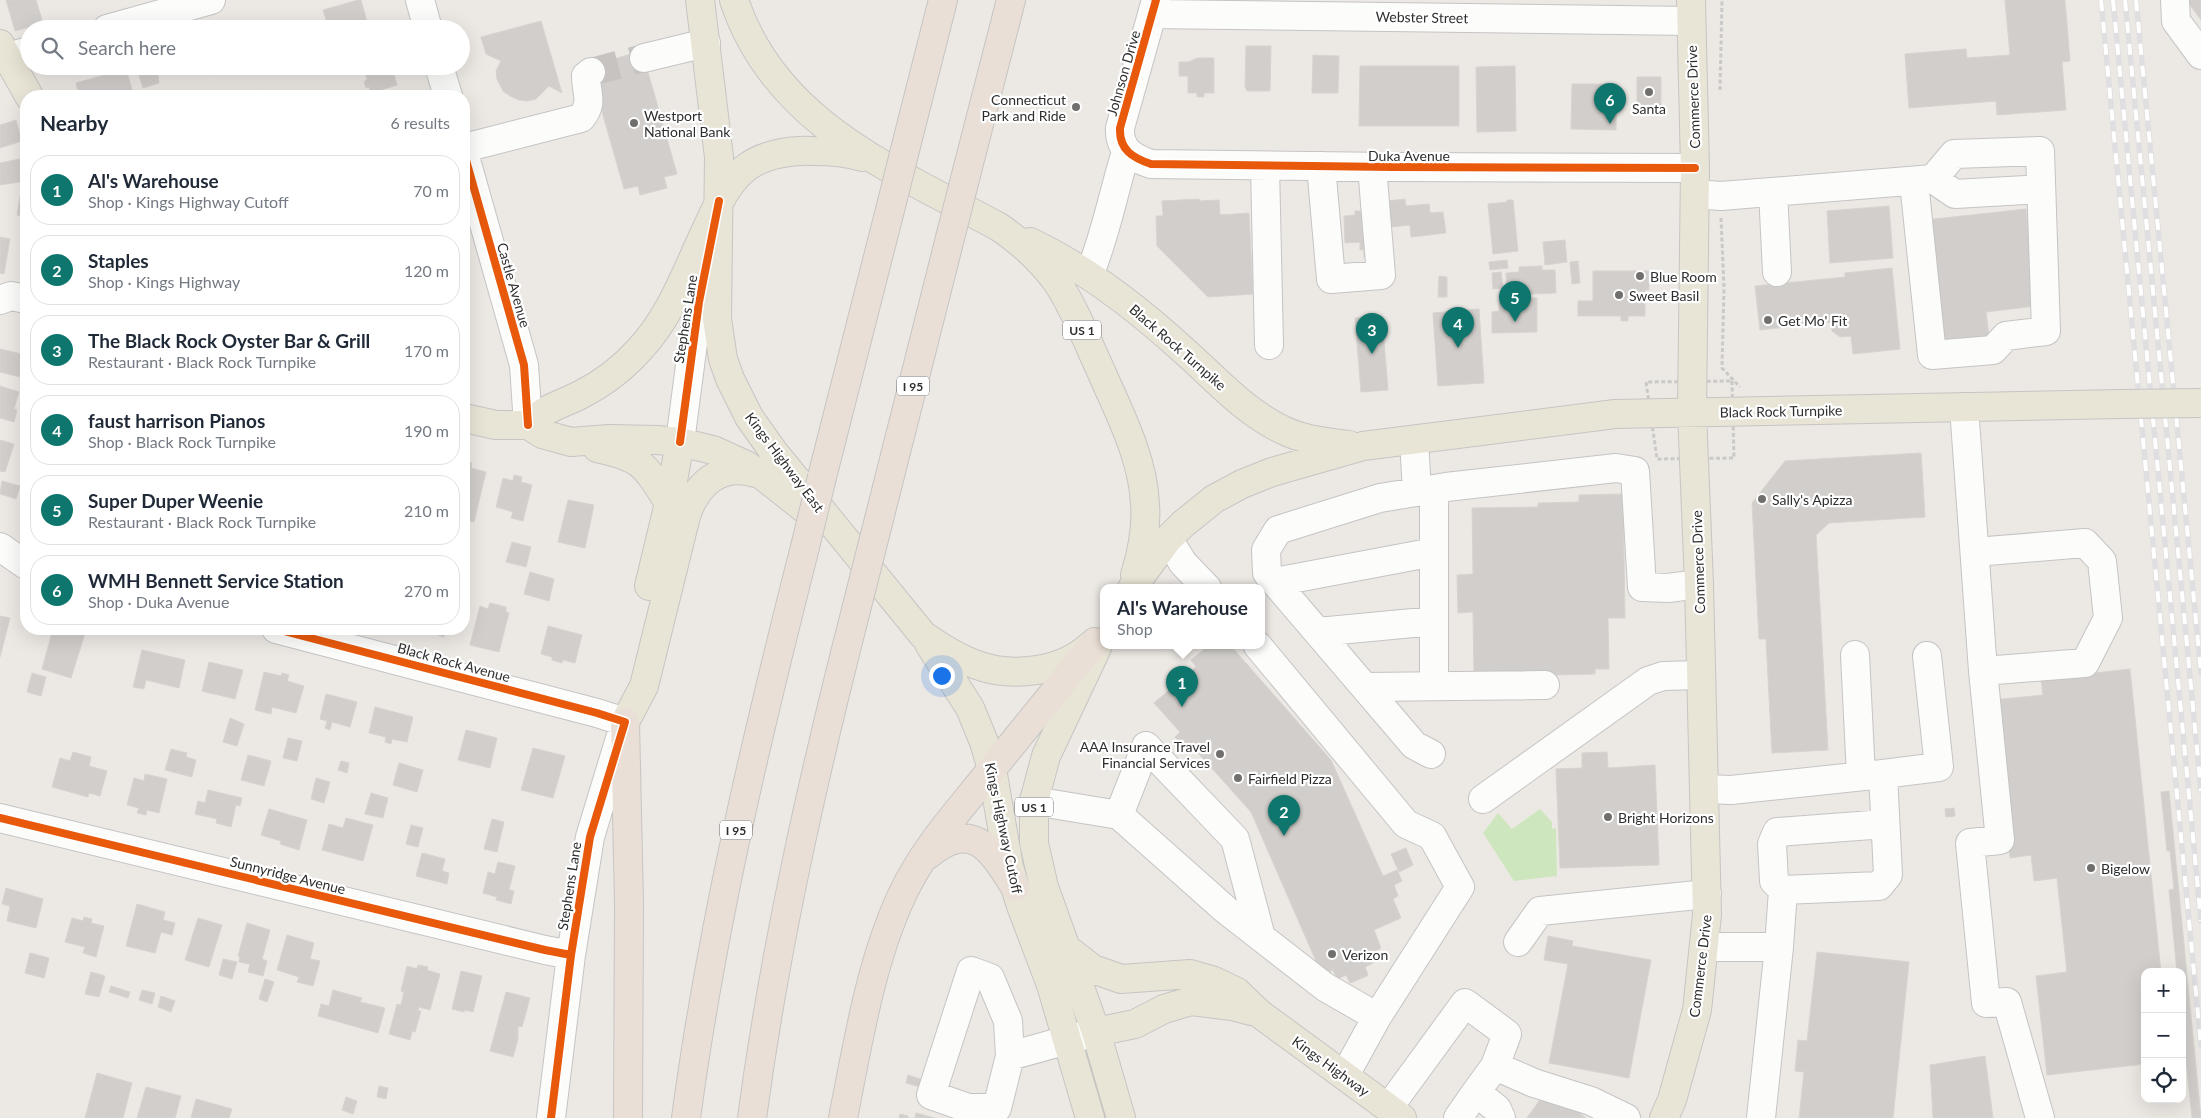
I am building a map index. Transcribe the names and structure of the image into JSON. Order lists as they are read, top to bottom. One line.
{"streets":{"highway":["I 95"],"main road":["Commerce Drive","Stephens Lane","US 1","Black Rock Turnpike","Kings Highway East","Kings Highway Cutoff","Kings Highway"],"street":["Webster Street","Johnson Drive","Duka Avenue","Castle Avenue","Black Rock Avenue","Sunnyridge Avenue"]},"crossings":[["Webster Street","Johnson Drive"],["Webster Street","Commerce Drive"],["Johnson Drive","Duka Avenue"],["Commerce Drive","Duka Avenue"],["Commerce Drive","Black Rock Turnpike"],["Stephens Lane","Kings Highway East"],["Stephens Lane","Black Rock Avenue"],["Stephens Lane","Sunnyridge Avenue"],["US 1","Black Rock Turnpike"],["Kings Highway East","Kings Highway Cutoff"],["Kings Highway Cutoff","Kings Highway"]],"places":["Santa","Connecticut Park and Ride","Westport National Bank","Blue Room","Sweet Basil","Get Mo' Fit","Sally's Apizza","AAA Insurance Travel Financial Services","Fairfield Pizza","Bright Horizons","Bigelow","Verizon"],"page":{"search":"Search here","pins":["6","5","4","3","1","2"],"heading":["Nearby","6 results"],"list":[{"mark":"1","name":"Al's Warehouse","note":"Shop · Kings Highway Cutoff","value":"70 m"},{"mark":"2","name":"Staples","note":"Shop · Kings Highway","value":"120 m"},{"mark":"3","name":"The Black Rock Oyster Bar & Grill","note":"Restaurant · Black Rock Turnpike","value":"170 m"},{"mark":"4","name":"faust harrison Pianos","note":"Shop · Black Rock Turnpike","value":"190 m"},{"mark":"5","name":"Super Duper Weenie","note":"Restaurant · Black Rock Turnpike","value":"210 m"},{"mark":"6","name":"WMH Bennett Service Station","note":"Shop · Duka Avenue","value":"270 m"}],"popup":["Al's Warehouse","Shop"],"map_buttons":["+","−"]}}
